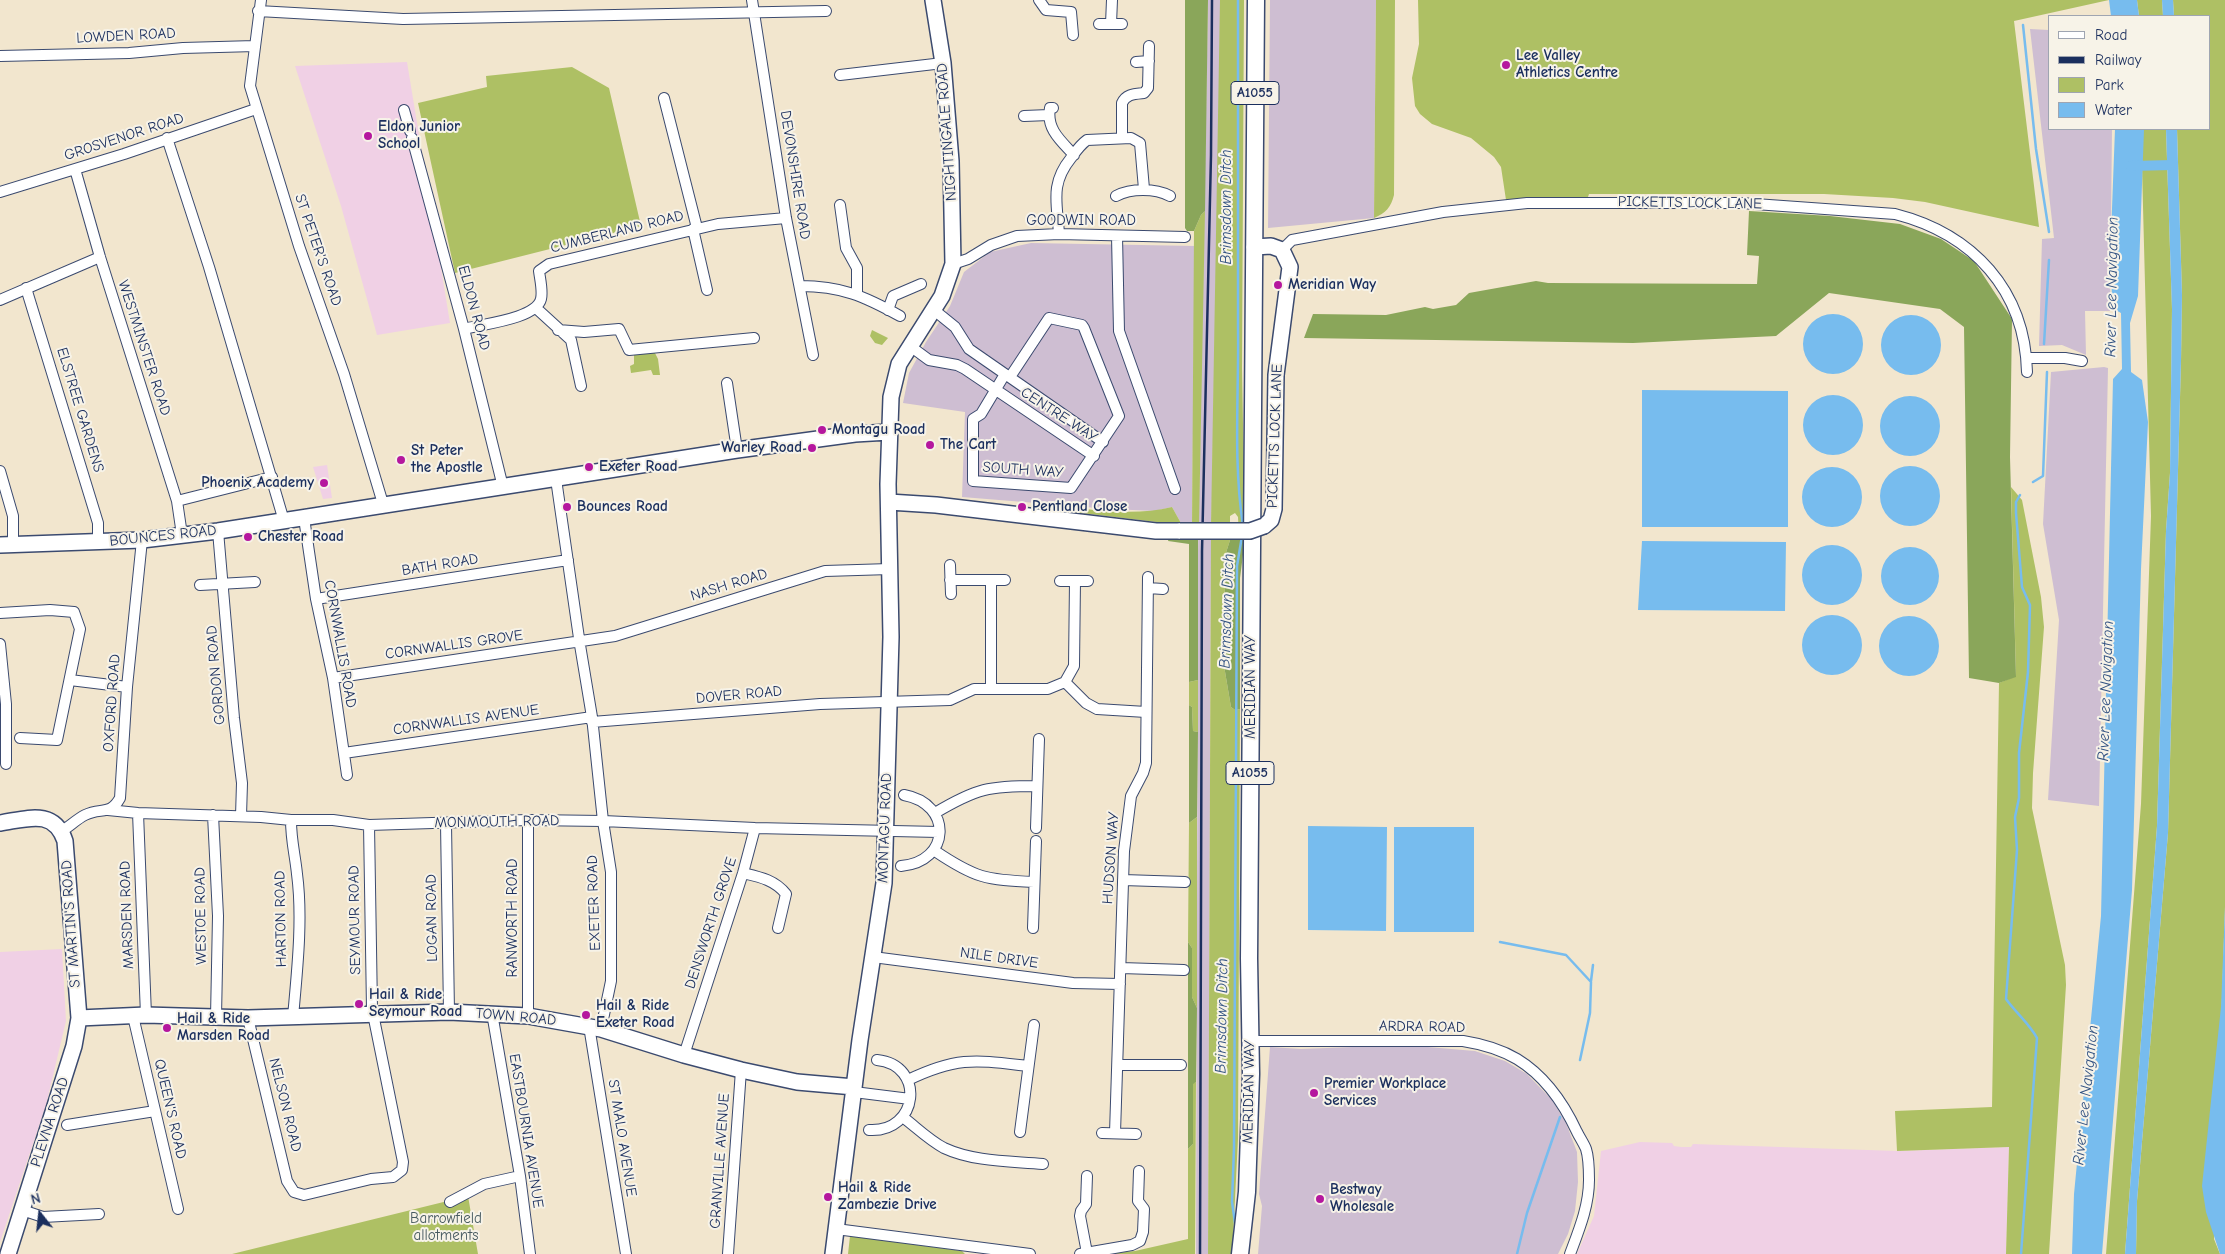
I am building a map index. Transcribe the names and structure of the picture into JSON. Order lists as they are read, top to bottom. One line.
{"streets":{"main road":["A1055","MERIDIAN WAY"],"street":["LOWDEN ROAD","NIGHTINGALE ROAD","GROSVENOR ROAD","DEVONSHIRE ROAD","PICKETTS LOCK LANE","GOODWIN ROAD","CUMBERLAND ROAD","ST PETER'S ROAD","ELDON ROAD","WESTMINSTER ROAD","ELSTREE GARDENS","CENTRE WAY","SOUTH WAY","BOUNCES ROAD","BATH ROAD","NASH ROAD","CORNWALLIS ROAD","CORNWALLIS GROVE","GORDON ROAD","DOVER ROAD","OXFORD ROAD","CORNWALLIS AVENUE","MONMOUTH ROAD","MONTAGU ROAD","HUDSON WAY","EXETER ROAD","MARSDEN ROAD","WESTOE ROAD","LOGAN ROAD","RANWORTH ROAD","HARTON ROAD","SEYMOUR ROAD","DENSWORTH GROVE","ST MARTIN'S ROAD","NILE DRIVE","TOWN ROAD","ARDRA ROAD","NELSON ROAD","QUEEN'S ROAD","PLEVNA ROAD","EASTBOURNIA AVENUE","ST MALO AVENUE","GRANVILLE AVENUE"]},"crossings":[["LOWDEN ROAD","ST PETER'S ROAD"],["NIGHTINGALE ROAD","GOODWIN ROAD"],["NIGHTINGALE ROAD","MONTAGU ROAD"],["GROSVENOR ROAD","ST PETER'S ROAD"],["GROSVENOR ROAD","WESTMINSTER ROAD"],["DEVONSHIRE ROAD","CUMBERLAND ROAD"],["PICKETTS LOCK LANE","MONTAGU ROAD"],["GOODWIN ROAD","MONTAGU ROAD"],["ST PETER'S ROAD","BOUNCES ROAD"],["ELDON ROAD","BOUNCES ROAD"],["WESTMINSTER ROAD","BOUNCES ROAD"],["ELSTREE GARDENS","BOUNCES ROAD"],["CENTRE WAY","SOUTH WAY"],["CENTRE WAY","MONTAGU ROAD"],["BOUNCES ROAD","CORNWALLIS ROAD"],["BOUNCES ROAD","GORDON ROAD"],["BOUNCES ROAD","OXFORD ROAD"],["BOUNCES ROAD","MONTAGU ROAD"],["BOUNCES ROAD","EXETER ROAD"],["BATH ROAD","CORNWALLIS ROAD"],["BATH ROAD","EXETER ROAD"],["NASH ROAD","CORNWALLIS GROVE"],["NASH ROAD","MONTAGU ROAD"],["NASH ROAD","EXETER ROAD"],["CORNWALLIS ROAD","CORNWALLIS GROVE"],["CORNWALLIS ROAD","CORNWALLIS AVENUE"],["CORNWALLIS GROVE","EXETER ROAD"],["GORDON ROAD","MONMOUTH ROAD"],["MERIDIAN WAY","ARDRA ROAD"],["DOVER ROAD","CORNWALLIS AVENUE"],["DOVER ROAD","MONTAGU ROAD"],["DOVER ROAD","EXETER ROAD"],["OXFORD ROAD","MONMOUTH ROAD"],["CORNWALLIS AVENUE","EXETER ROAD"],["MONMOUTH ROAD","MONTAGU ROAD"],["MONMOUTH ROAD","EXETER ROAD"],["MONMOUTH ROAD","MARSDEN ROAD"],["MONMOUTH ROAD","WESTOE ROAD"],["MONMOUTH ROAD","LOGAN ROAD"],["MONMOUTH ROAD","RANWORTH ROAD"],["MONMOUTH ROAD","HARTON ROAD"],["MONMOUTH ROAD","SEYMOUR ROAD"],["MONMOUTH ROAD","DENSWORTH GROVE"],["MONTAGU ROAD","NILE DRIVE"],["MONTAGU ROAD","TOWN ROAD"],["HUDSON WAY","NILE DRIVE"],["EXETER ROAD","TOWN ROAD"],["EXETER ROAD","ST MALO AVENUE"],["MARSDEN ROAD","TOWN ROAD"],["MARSDEN ROAD","QUEEN'S ROAD"],["WESTOE ROAD","TOWN ROAD"],["LOGAN ROAD","TOWN ROAD"],["RANWORTH ROAD","TOWN ROAD"],["HARTON ROAD","TOWN ROAD"],["SEYMOUR ROAD","TOWN ROAD"],["SEYMOUR ROAD","NELSON ROAD"],["DENSWORTH GROVE","TOWN ROAD"],["ST MARTIN'S ROAD","TOWN ROAD"],["ST MARTIN'S ROAD","PLEVNA ROAD"],["TOWN ROAD","NELSON ROAD"],["TOWN ROAD","QUEEN'S ROAD"],["TOWN ROAD","PLEVNA ROAD"],["TOWN ROAD","EASTBOURNIA AVENUE"],["TOWN ROAD","ST MALO AVENUE"],["TOWN ROAD","GRANVILLE AVENUE"]],"water":["Brimsdown Ditch","River Lee Navigation"],"parks":["Barrowfield allotments"],"places":["Lee Valley Athletics Centre","Eldon Junior School","Meridian Way","Montagu Road","The Cart","Warley Road","St Peter the Apostle","Exeter Road","Phoenix Academy","Bounces Road","Pentland Close","Chester Road","Hail & Ride Seymour Road","Hail & Ride Exeter Road","Hail & Ride Marsden Road","Premier Workplace Services","Hail & Ride Zambezie Drive","Bestway Wholesale"],"legend":["Road","Railway","Park","Water"],"north":"top"}
